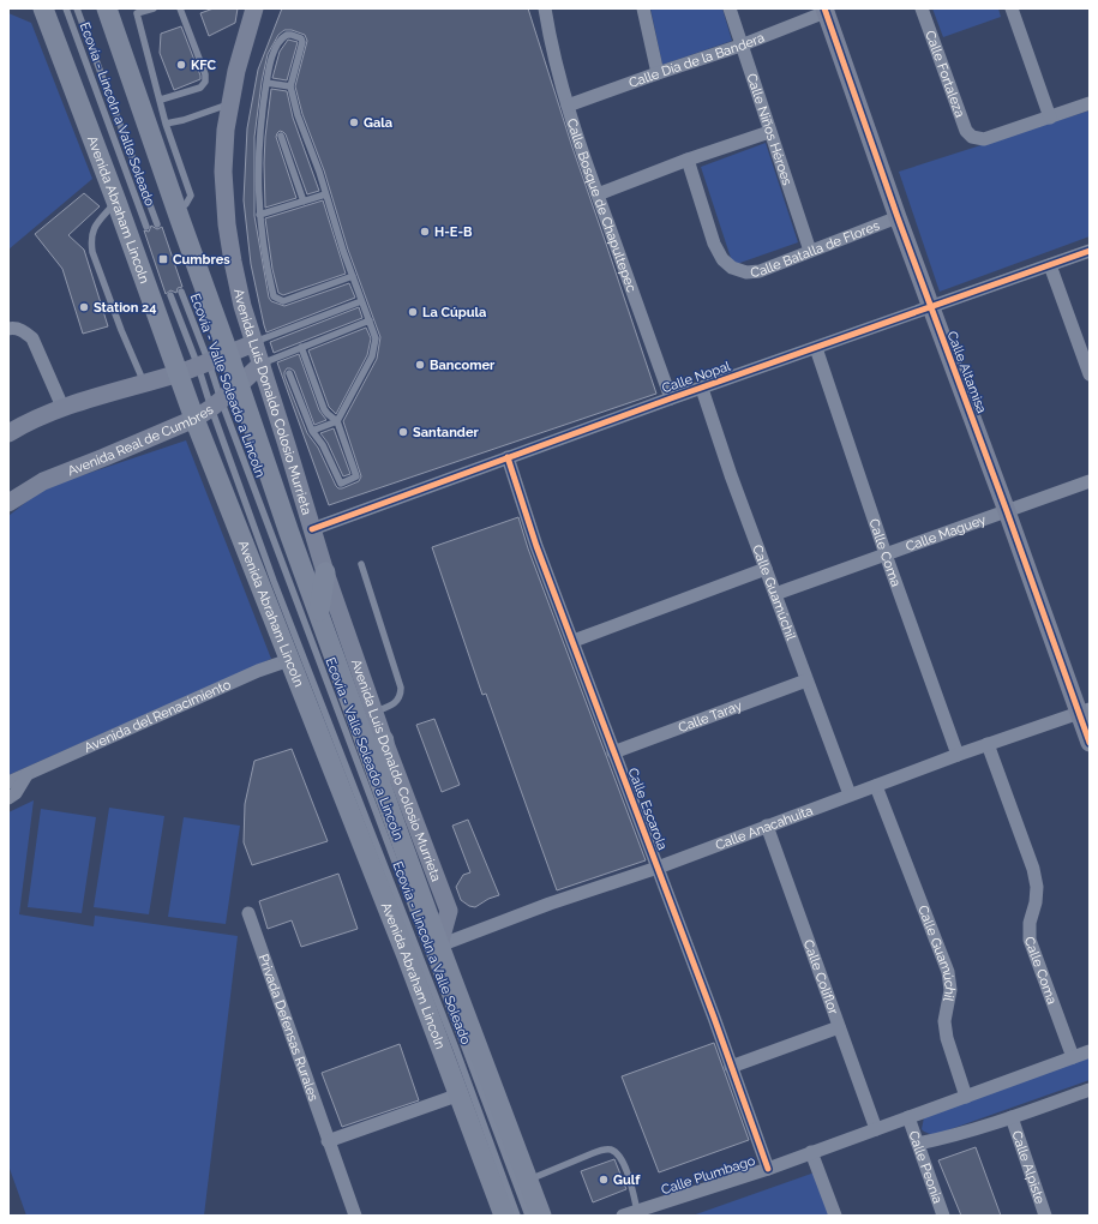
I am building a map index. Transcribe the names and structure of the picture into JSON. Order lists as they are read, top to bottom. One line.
{"streets":{"main road":["Avenida Abraham Lincoln"],"street":["Calle Día de la Bandera","Calle Fortaleza","Calle Niños Héroes","Calle Bosque de Chapultepec","Calle Batalla de Flores","Calle Altamisa","Calle Nopal","Avenida Luis Donaldo Colosio Murrieta","Avenida Real de Cumbres","Calle Maguey","Calle Coma","Calle Guamúchil","Avenida del Renacimiento","Calle Taray","Calle Escarola","Calle Anacahuita","Calle Coliflor","Privada Defensas Rurales","Calle Peonia","Calle Alpiste","Calle Plumbago"],"lane":["Ecovía - Lincoln a Valle Soleado","Ecovía - Valle Soleado a Lincoln"]},"crossings":[["Calle Día de la Bandera","Calle Niños Héroes"],["Calle Día de la Bandera","Calle Bosque de Chapultepec"],["Calle Día de la Bandera","Calle Altamisa"],["Ecovía - Lincoln a Valle Soleado","Avenida Abraham Lincoln"],["Ecovía - Lincoln a Valle Soleado","Ecovía - Valle Soleado a Lincoln"],["Ecovía - Lincoln a Valle Soleado","Avenida Real de Cumbres"],["Calle Niños Héroes","Calle Batalla de Flores"],["Calle Bosque de Chapultepec","Calle Nopal"],["Avenida Abraham Lincoln","Ecovía - Valle Soleado a Lincoln"],["Avenida Abraham Lincoln","Avenida Real de Cumbres"],["Avenida Abraham Lincoln","Avenida del Renacimiento"],["Calle Batalla de Flores","Calle Altamisa"],["Calle Altamisa","Calle Nopal"],["Calle Altamisa","Calle Maguey"],["Calle Altamisa","Calle Anacahuita"],["Calle Nopal","Avenida Luis Donaldo Colosio Murrieta"],["Calle Nopal","Calle Coma"],["Calle Nopal","Calle Guamúchil"],["Calle Nopal","Calle Escarola"],["Ecovía - Valle Soleado a Lincoln","Avenida Real de Cumbres"],["Avenida Luis Donaldo Colosio Murrieta","Avenida Real de Cumbres"],["Avenida Luis Donaldo Colosio Murrieta","Calle Anacahuita"],["Calle Maguey","Calle Coma"],["Calle Maguey","Calle Guamúchil"],["Calle Coma","Calle Anacahuita"],["Calle Coma","Calle Plumbago"],["Calle Guamúchil","Calle Taray"],["Calle Guamúchil","Calle Anacahuita"],["Calle Guamúchil","Calle Plumbago"],["Calle Taray","Calle Escarola"],["Calle Escarola","Calle Anacahuita"],["Calle Escarola","Calle Plumbago"],["Calle Anacahuita","Calle Coliflor"],["Calle Coliflor","Calle Plumbago"],["Calle Peonia","Calle Plumbago"]],"places":{"other":["KFC","Gala","H-E-B","Station 24","La Cúpula","Bancomer","Santander","Gulf"],"transit":["Cumbres"]}}
